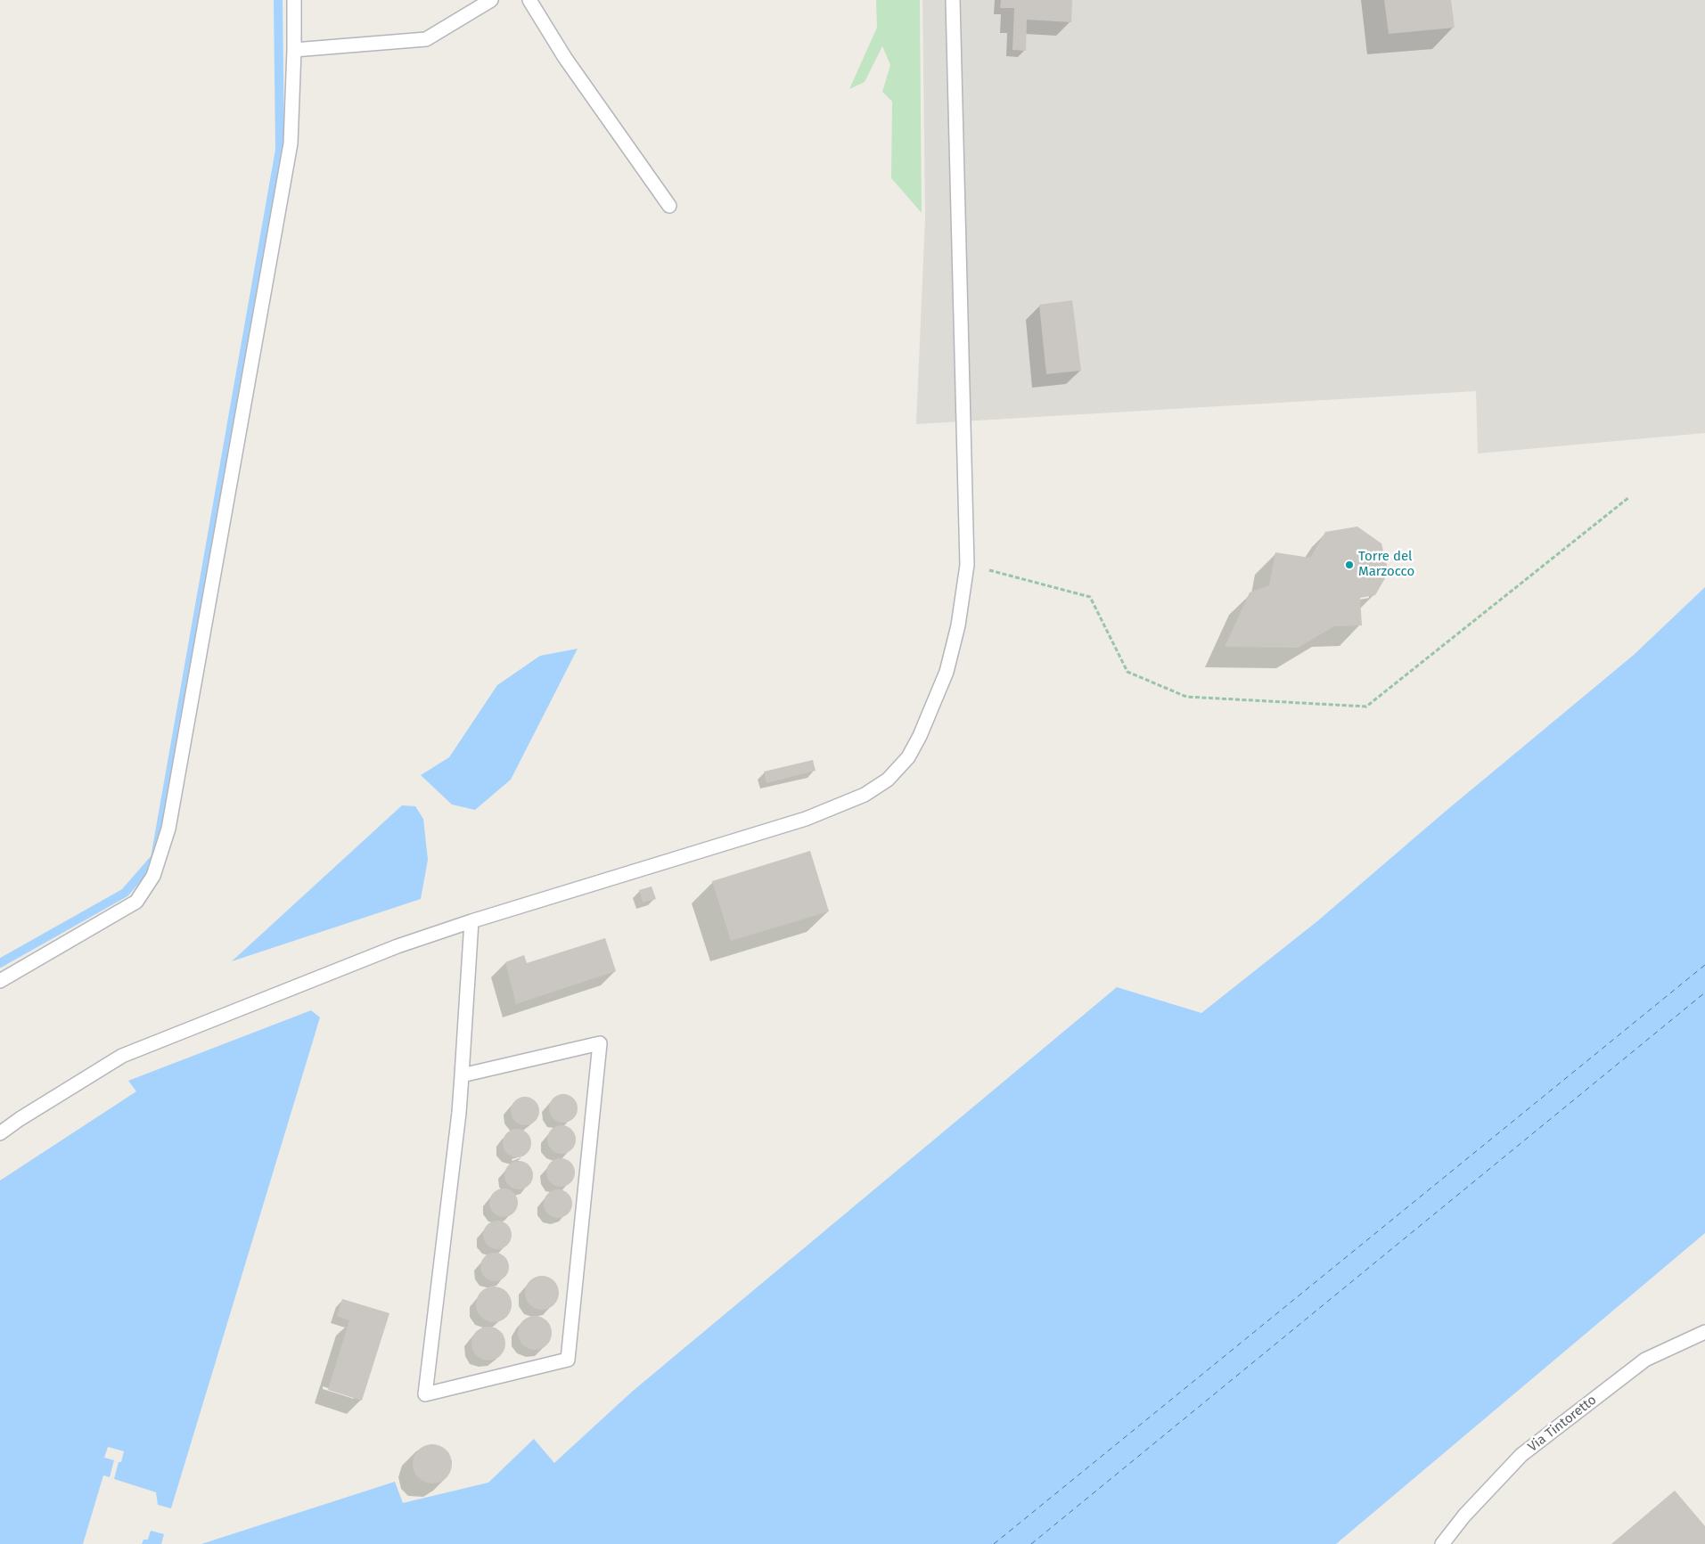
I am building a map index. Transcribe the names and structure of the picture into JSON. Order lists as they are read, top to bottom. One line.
{"streets":{"lane":["Via Tintoretto"]},"places":["Torre del Marzocco"]}
